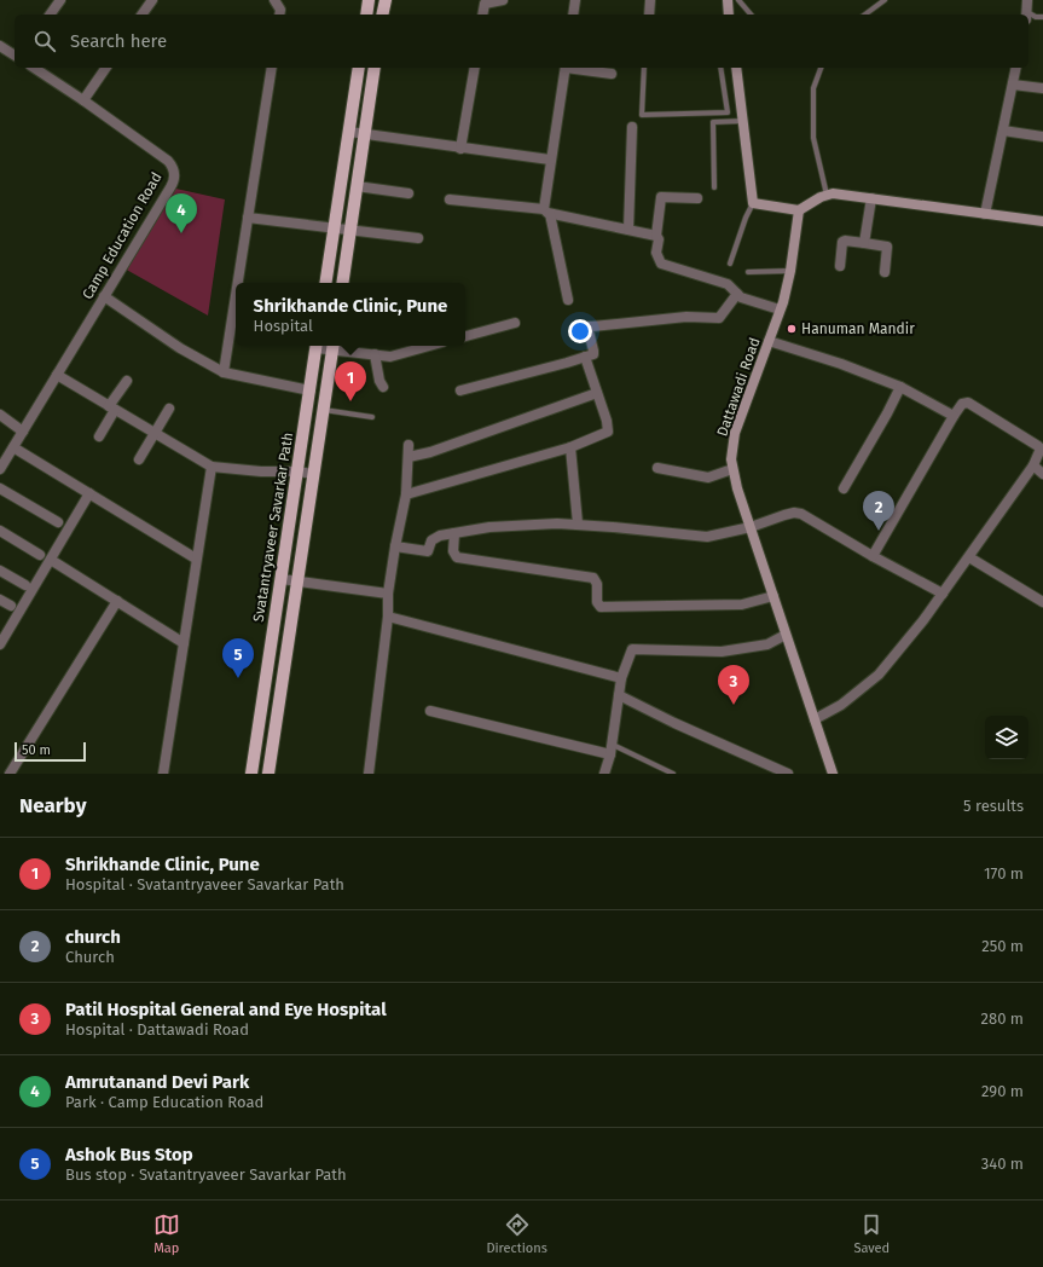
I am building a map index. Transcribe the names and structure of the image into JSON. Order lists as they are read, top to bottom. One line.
{"streets":{"main road":["Svatantryaveer Savarkar Path"],"street":["Camp Education Road","Dattawadi Road"]},"places":["Hanuman Mandir"],"scale_bar":"50 m","page":{"search":"Search here","pins":["4","1","2","5","3"],"popup":["Shrikhande Clinic, Pune","Hospital"],"scale":"50 m","heading":["Nearby","5 results"],"list":[{"mark":"1","name":"Shrikhande Clinic, Pune","note":"Hospital · Svatantryaveer Savarkar Path","value":"170 m"},{"mark":"2","name":"church","note":"Church","value":"250 m"},{"mark":"3","name":"Patil Hospital General and Eye Hospital","note":"Hospital · Dattawadi Road","value":"280 m"},{"mark":"4","name":"Amrutanand Devi Park","note":"Park · Camp Education Road","value":"290 m"},{"mark":"5","name":"Ashok Bus Stop","note":"Bus stop · Svatantryaveer Savarkar Path","value":"340 m"}],"nav":["Map","Directions","Saved"]}}
